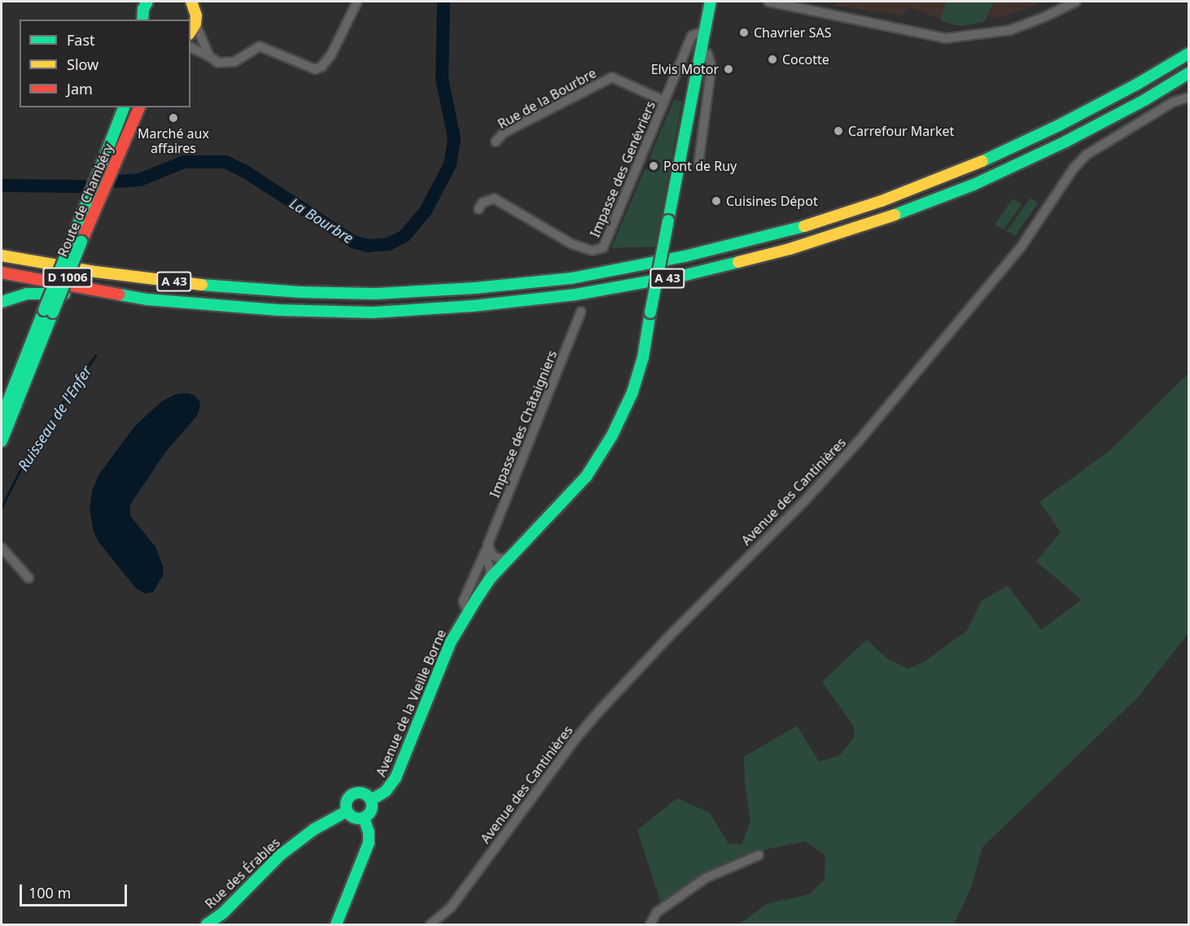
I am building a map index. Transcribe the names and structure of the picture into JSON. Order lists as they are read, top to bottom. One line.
{"streets":{"main road":["Route de Chambéry","D 1006","A 43","Avenue de la Vieille Borne","Rue des Érables"],"street":["Rue de la Bourbre","Impasse des Genévriers","Impasse des Châtaigniers","Avenue des Cantinières"]},"crossings":[["Rue de la Bourbre","Impasse des Genévriers"],["Impasse des Genévriers","Avenue de la Vieille Borne"],["Impasse des Châtaigniers","Avenue de la Vieille Borne"],["Avenue de la Vieille Borne","Rue des Érables"]],"water":["La Bourbre","Ruisseau de l'Enfer"],"places":["Chavrier SAS","Cocotte","Elvis Motor","Marché aux affaires","Carrefour Market","Pont de Ruy","Cuisines Dépot"],"legend":["Fast","Slow","Jam"],"scale_bar":"100 m"}
